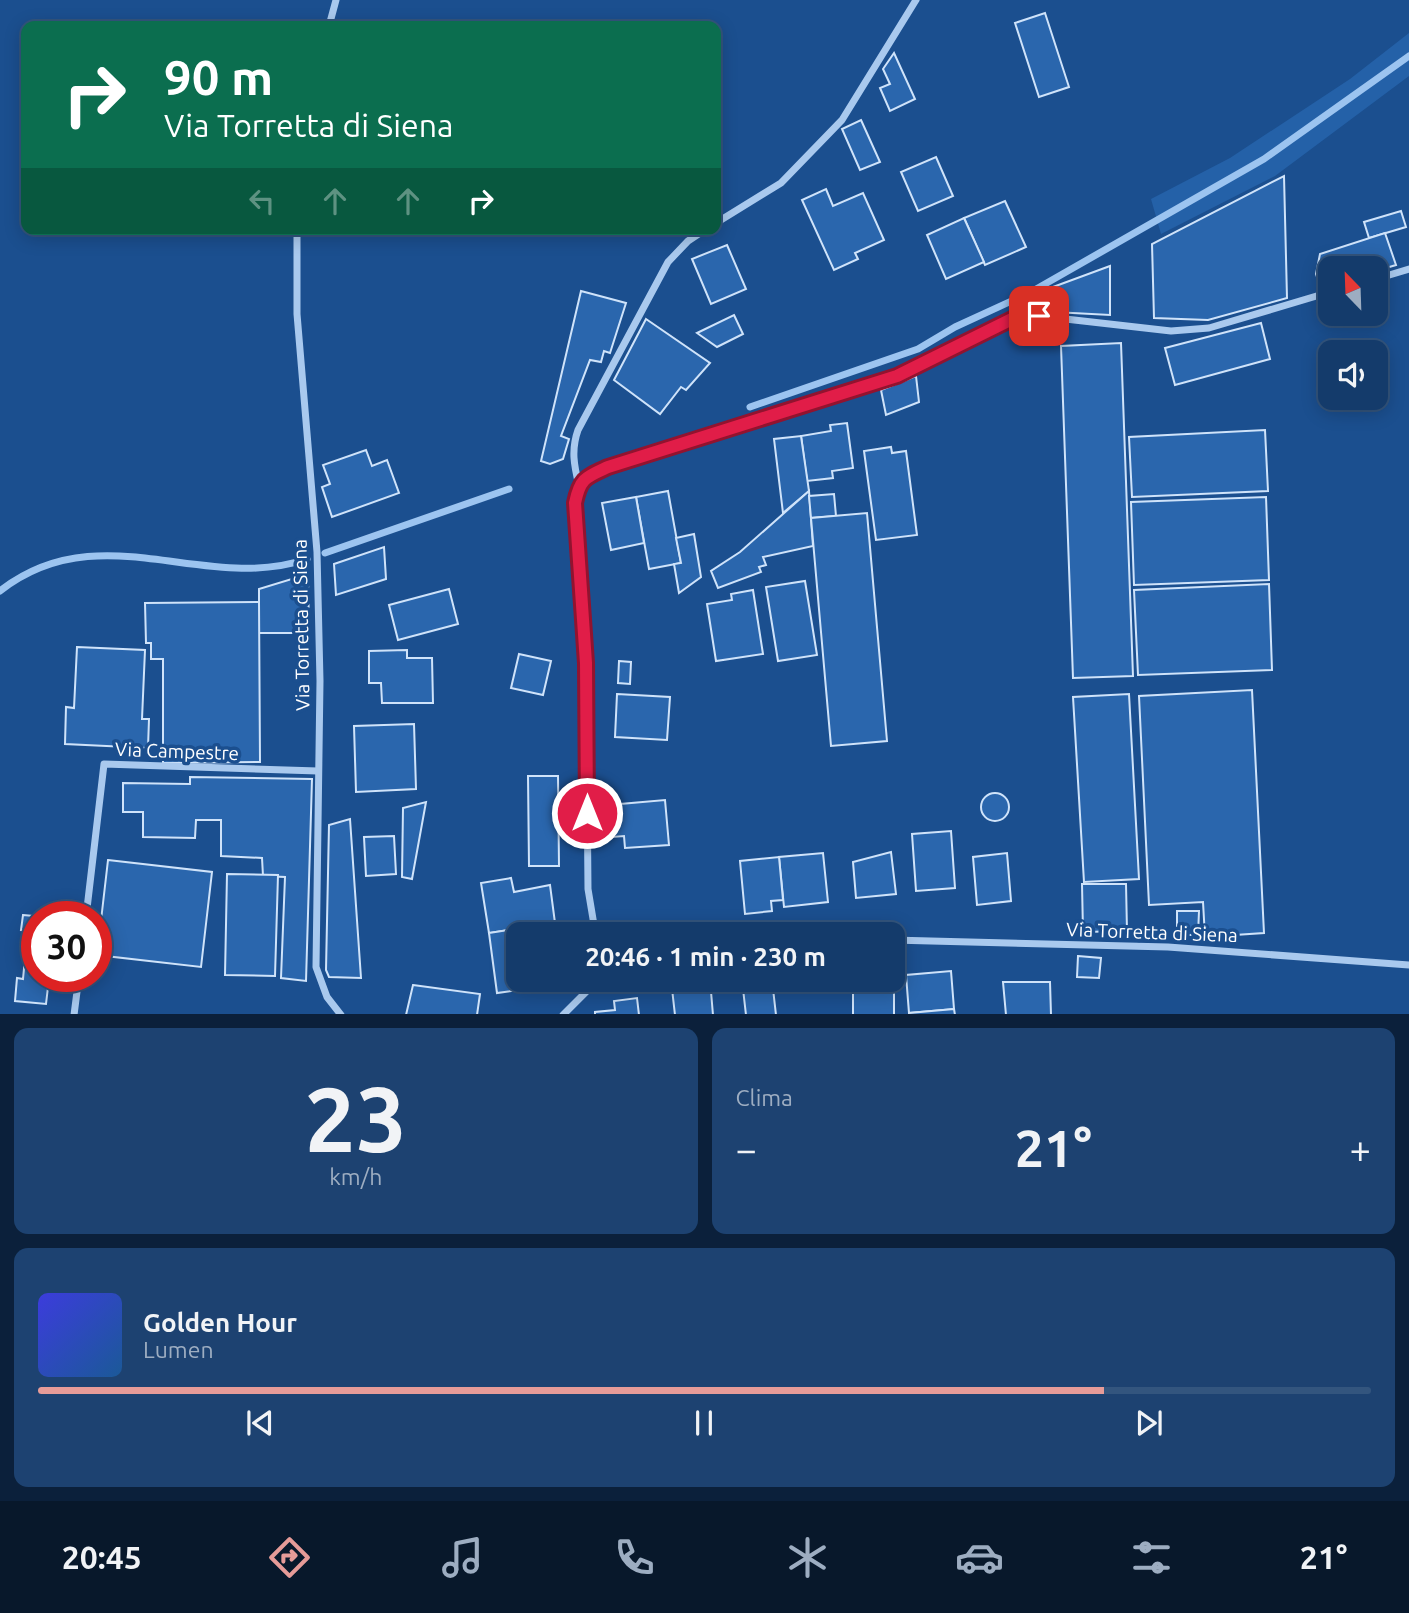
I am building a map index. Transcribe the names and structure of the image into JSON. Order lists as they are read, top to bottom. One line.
{"streets":{"street":["Via Torretta di Siena","Via Campestre"]},"crossings":[["Via Torretta di Siena","Via Campestre"]],"north":"top left","page":{"turn":["90 m","Via Torretta di Siena"],"limit":"30","trip":"20:46 · 1 min · 230 m","tile":[["23","km/h"],"Clima"],"heat":["−","21°","+"],"song":["Golden Hour","Lumen"],"tabs":["20:45","21°"]}}
